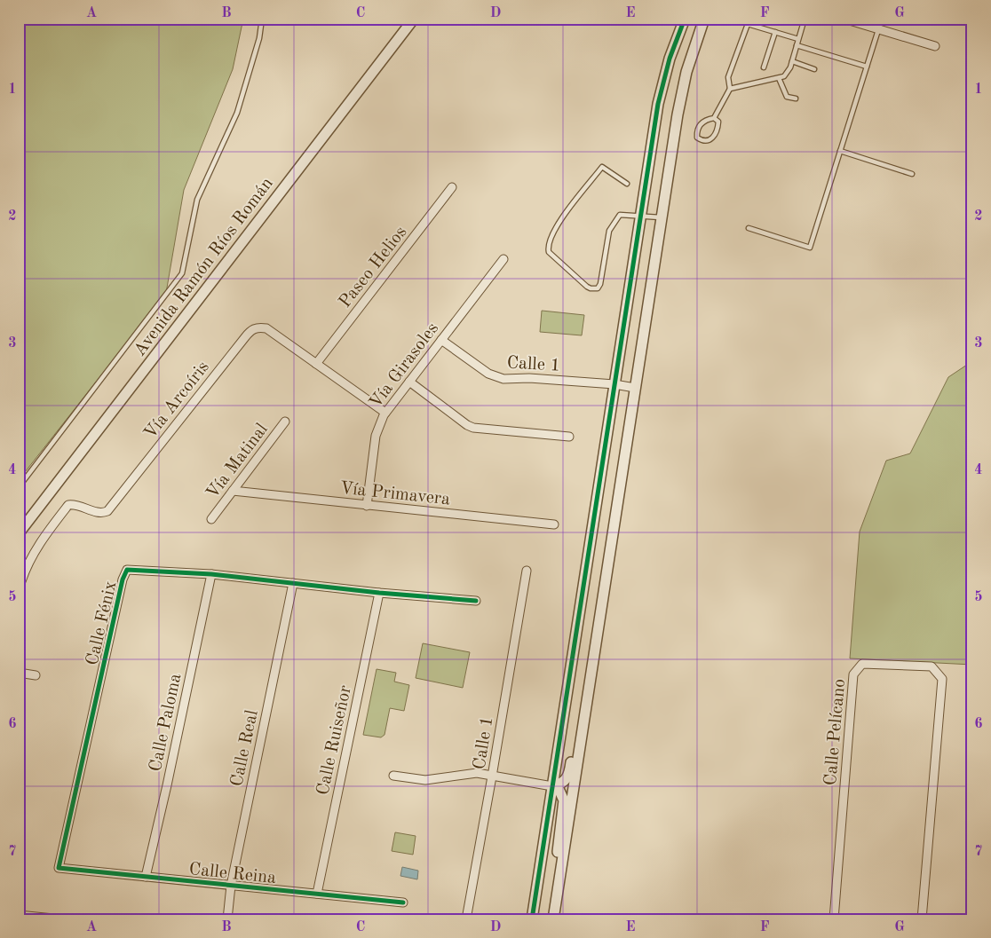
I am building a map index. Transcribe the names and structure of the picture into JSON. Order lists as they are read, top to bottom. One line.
{"streets":{"street":["Avenida Ramón Ríos Román","Paseo Helios","Calle 1","Vía Girasoles","Vía Arcoíris","Vía Matinal","Vía Primavera","Calle Fénix","Calle Paloma","Calle Pelícano","Calle Ruiseñor","Calle Real","Calle Reina"]},"crossings":[["Paseo Helios","Vía Arcoíris"],["Calle 1","Vía Girasoles"],["Vía Girasoles","Vía Arcoíris"],["Vía Girasoles","Vía Primavera"],["Vía Matinal","Vía Primavera"],["Calle Fénix","Calle Paloma"],["Calle Fénix","Calle Ruiseñor"],["Calle Fénix","Calle Real"],["Calle Fénix","Calle Reina"],["Calle Paloma","Calle Reina"],["Calle Ruiseñor","Calle Reina"],["Calle Real","Calle Reina"]],"grid":{"columns":["A","B","C","D","E","F","G"],"rows":["1","2","3","4","5","6","7"]}}
